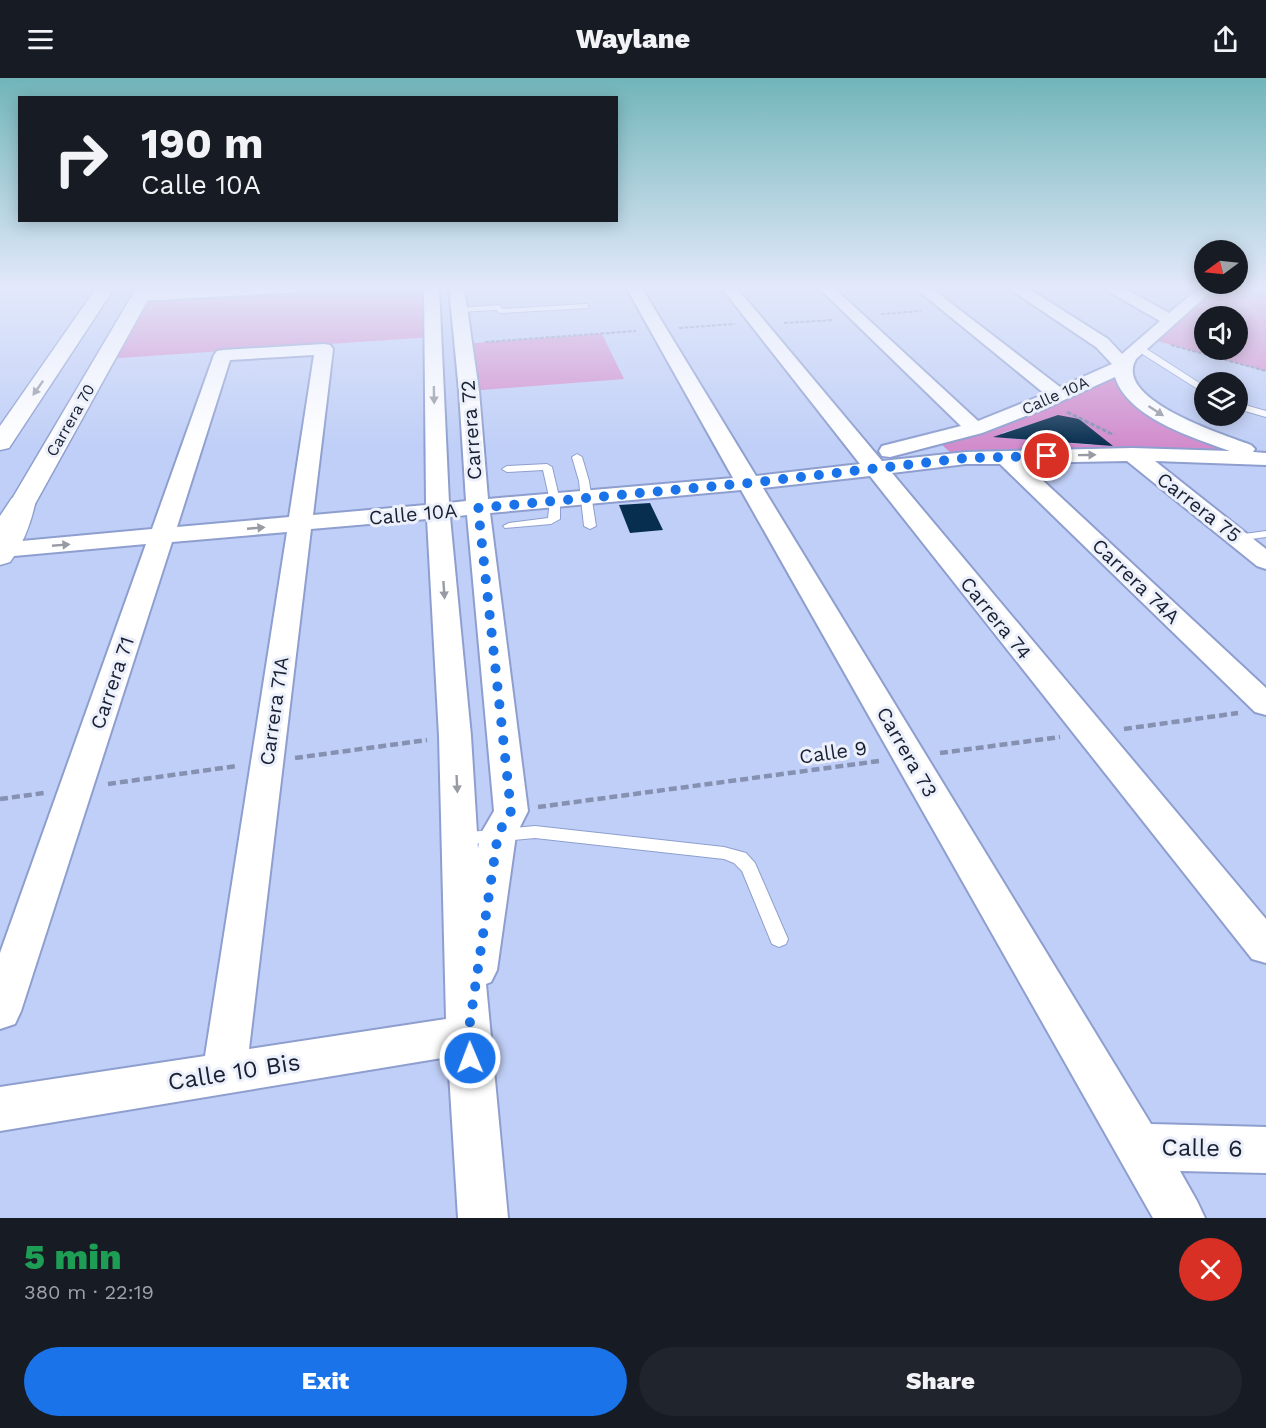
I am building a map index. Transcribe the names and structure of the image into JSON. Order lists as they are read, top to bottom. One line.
{"streets":{"street":["Calle 10A","Carrera 70","Carrera 72","Carrera 75","Carrera 74A","Carrera 74","Carrera 71","Carrera 71A","Carrera 73","Calle 10 Bis","Calle 6"],"path":["Calle 9"]},"crossings":[["Calle 10A","Carrera 70"],["Calle 10A","Carrera 72"],["Calle 10A","Carrera 75"],["Calle 10A","Carrera 74A"],["Calle 10A","Carrera 74"],["Calle 10A","Carrera 71"],["Calle 10A","Carrera 71A"],["Calle 10A","Carrera 73"],["Carrera 72","Calle 9"],["Carrera 72","Calle 10 Bis"],["Carrera 74A","Calle 9"],["Carrera 74","Calle 9"],["Carrera 71","Carrera 71A"],["Carrera 71A","Calle 10 Bis"],["Calle 9","Carrera 73"],["Carrera 73","Calle 6"]],"north":"left","page":{"header":"Waylane","turn":["190 m","Calle 10A"],"heading":["5 min","380 m · 22:19"],"buttons":["Exit","Share"]}}
